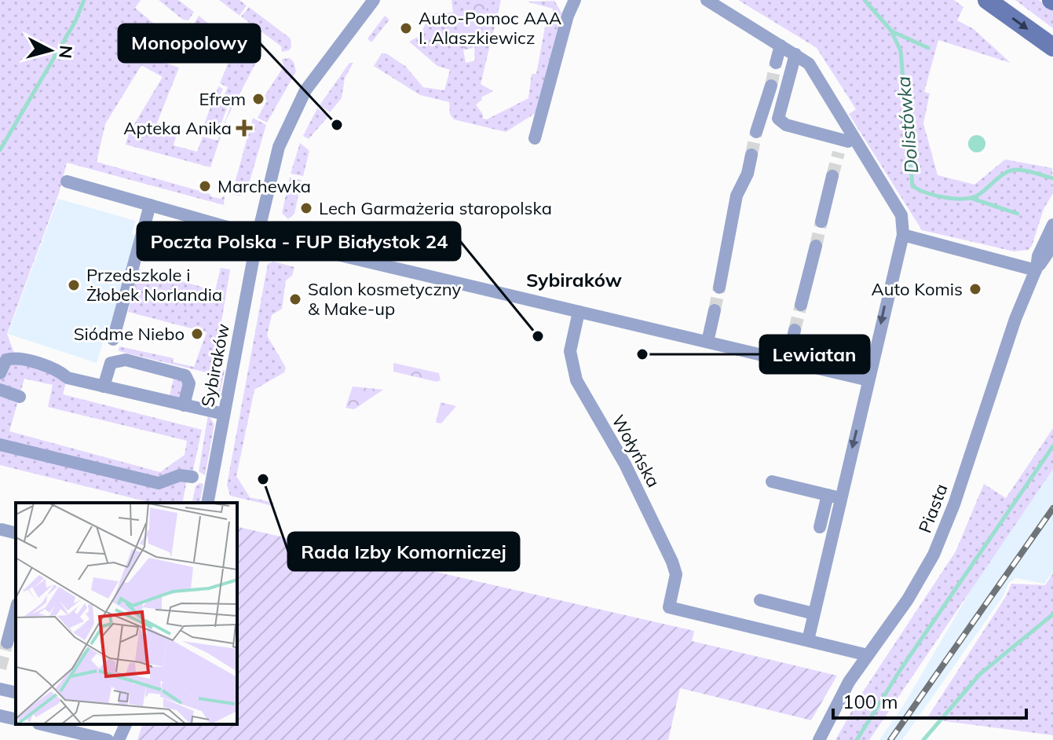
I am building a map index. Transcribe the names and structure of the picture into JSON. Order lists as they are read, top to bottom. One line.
{"streets":{"street":["Sybiraków","Wołyńska","Piasta"]},"districts":["Sybiraków"],"water":["Dolistówka"],"places":{"other":["Auto-Pomoc AAA I. Alaszkiewicz","Efrem","Monopolowy","Marchewka","Lech Garmażeria staropolska","Przedszkole i Żłobek Norlandia","Auto Komis","Salon kosmetyczny & Make-up","Siódme Niebo","Poczta Polska - FUP Białystok 24","Lewiatan","Rada Izby Komorniczej"],"health":["Apteka Anika"]},"scale_bar":"100 m","north":"right"}
